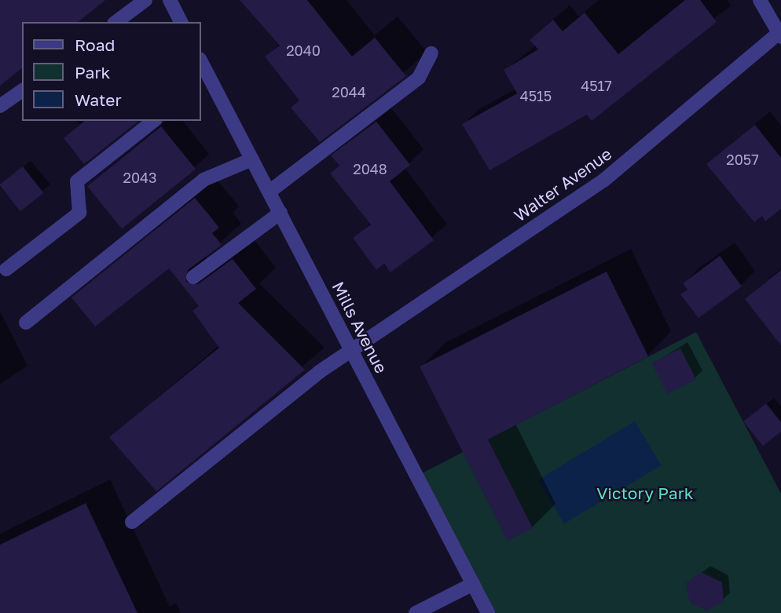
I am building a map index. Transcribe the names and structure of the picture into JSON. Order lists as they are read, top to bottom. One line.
{"streets":{"street":["Walter Avenue","Mills Avenue"]},"crossings":[["Walter Avenue","Mills Avenue"]],"parks":["Victory Park"],"house_numbers":["2040","4517","2044","4515","2057","2048","2043"],"legend":["Road","Park","Water"]}
